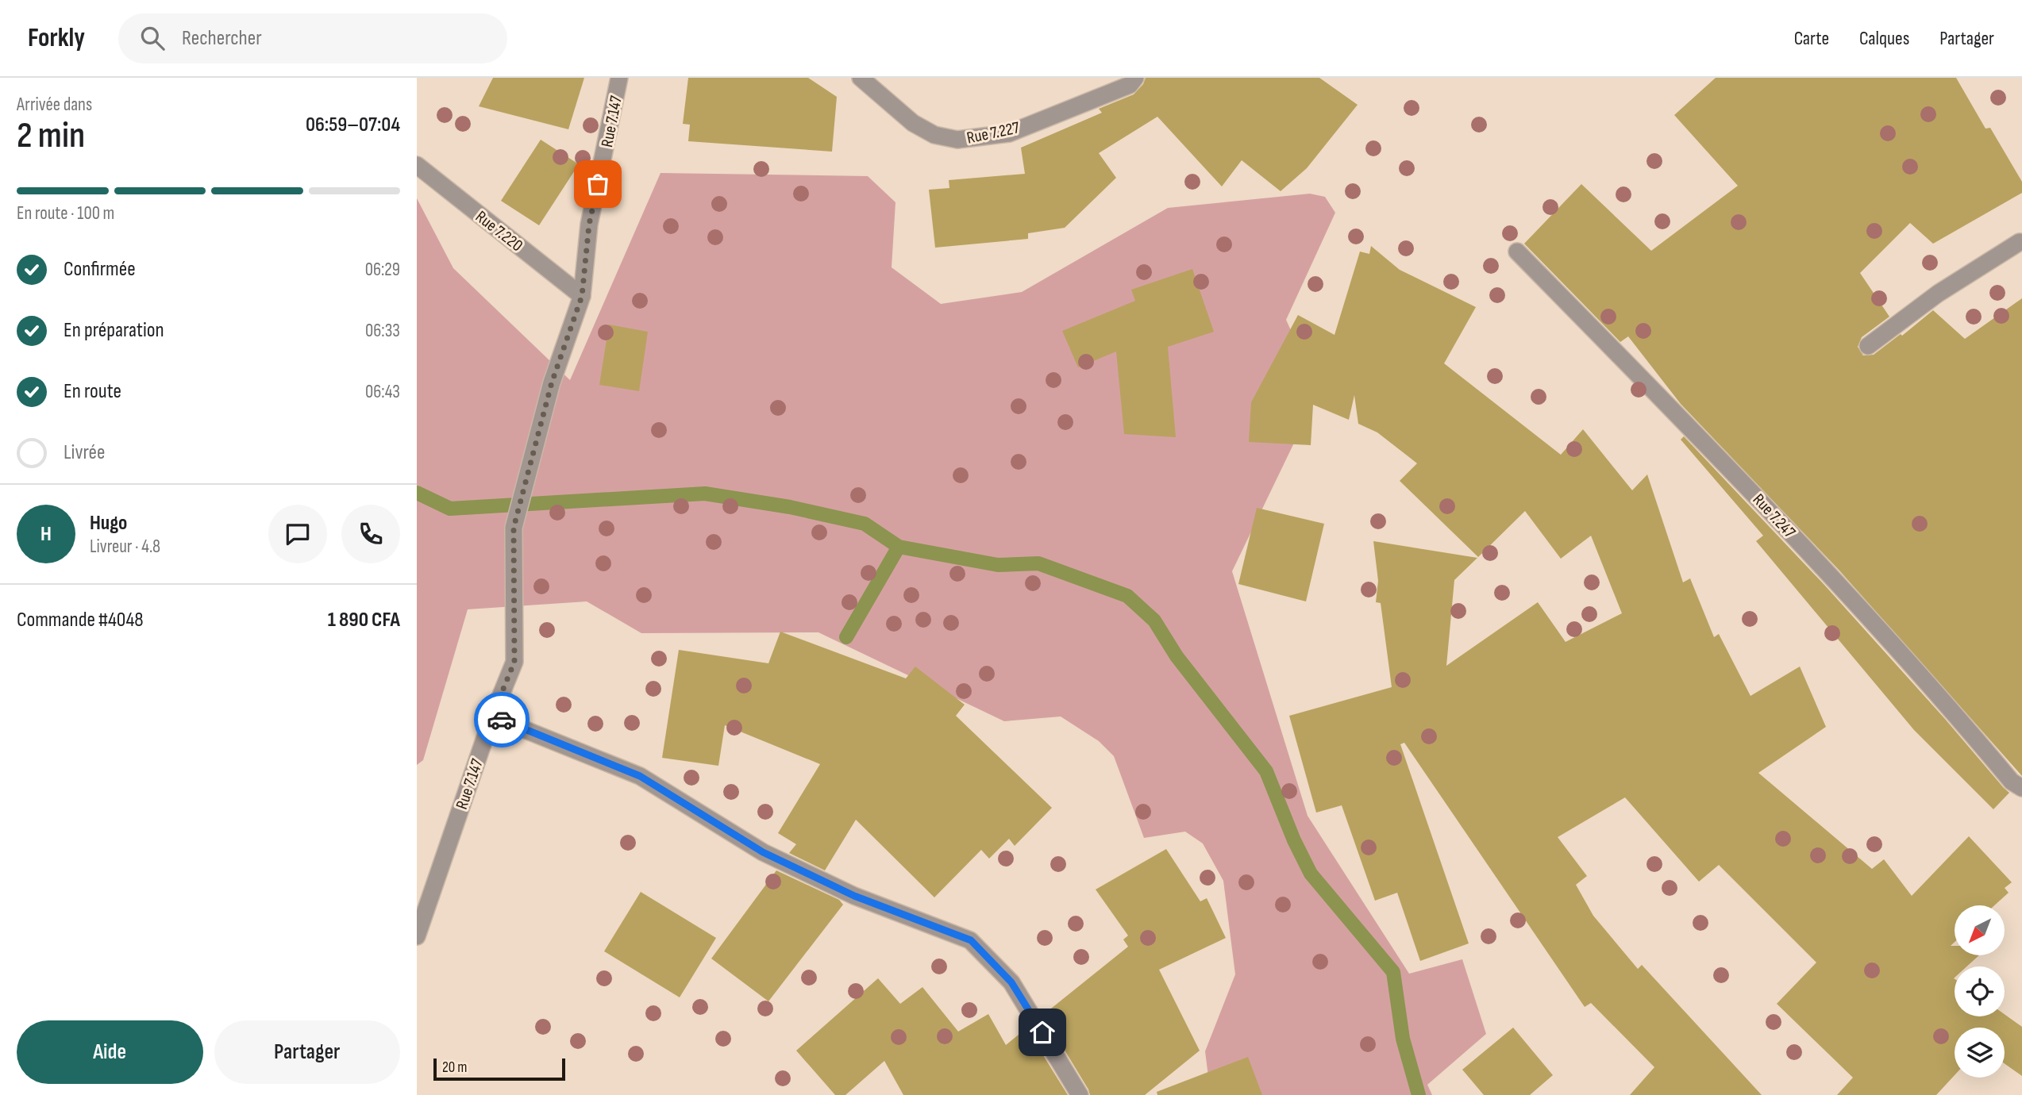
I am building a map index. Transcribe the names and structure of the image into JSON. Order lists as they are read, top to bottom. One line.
{"streets":{"street":["Rue 7.147","Rue 7.227","Rue 7.220","Rue 7.247"]},"crossings":[["Rue 7.147","Rue 7.220"]],"scale_bar":"20 m","north":"bottom left","page":{"header":"Forkly","search":"Rechercher","nav":["Carte","Calques","Partager"],"heading":["2 min","Arrivée dans","06:59–07:04"],"panel":["Hugo","Livreur · 4.8","Commande #4048","1 890 CFA"],"bar":"En route · 100 m","list":[["Confirmée","06:29"],["En préparation","06:33"],["En route","06:43"],"Livrée"],"round":"H","buttons":["Aide","Partager"],"scale":"20 m"}}
